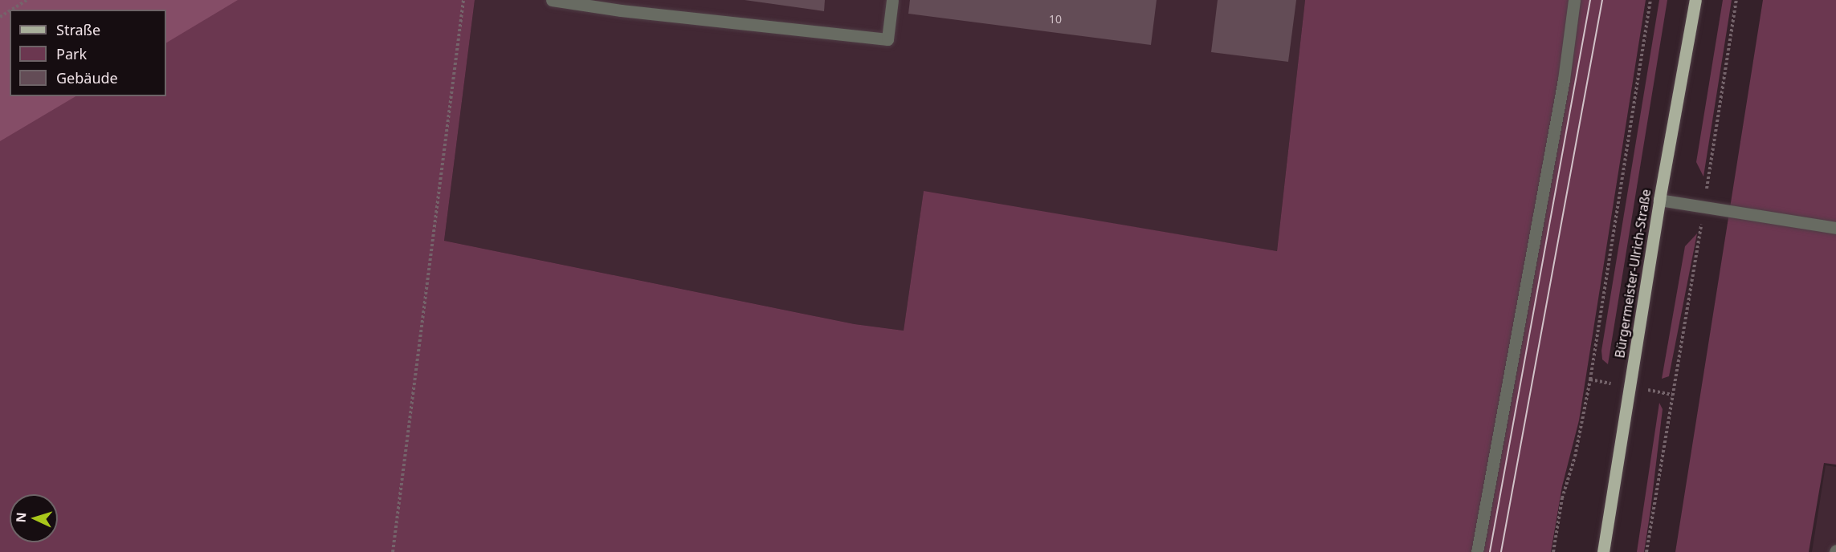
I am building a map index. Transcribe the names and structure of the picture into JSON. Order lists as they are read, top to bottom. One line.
{"streets":{"main road":["Bürgermeister-Ulrich-Straße"]},"house_numbers":["10"],"legend":["Straße","Park","Gebäude"],"north":"left"}
